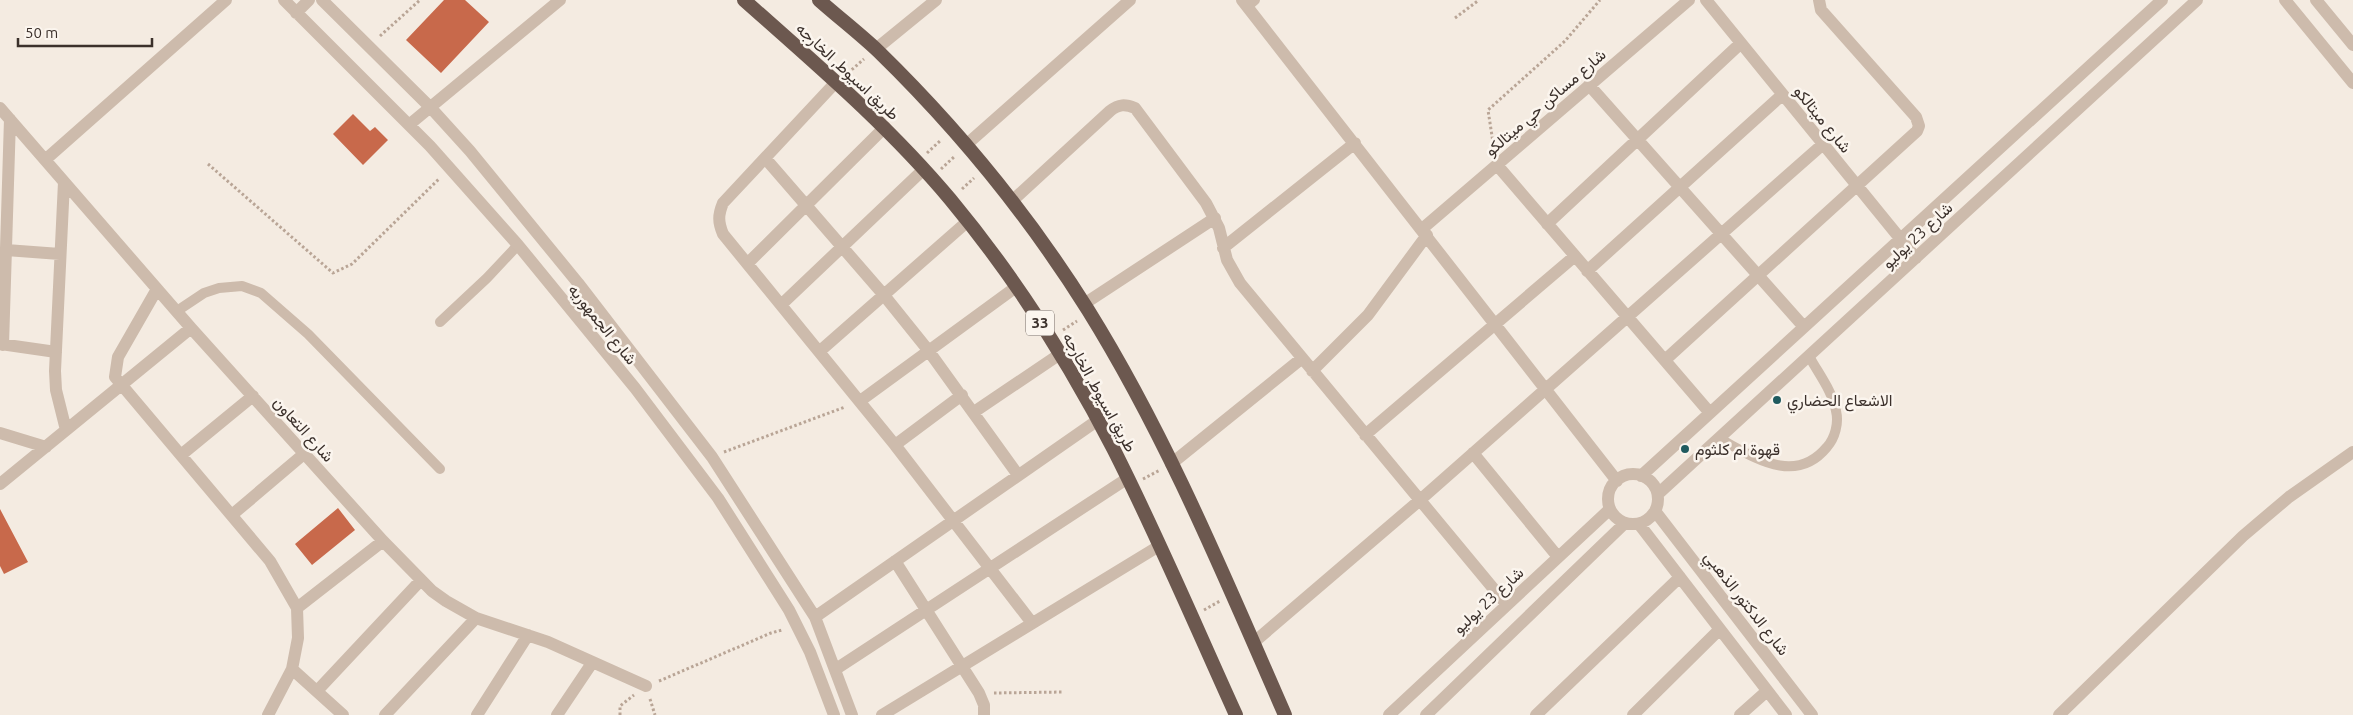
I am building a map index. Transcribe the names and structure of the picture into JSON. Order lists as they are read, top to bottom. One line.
{"streets":{"highway":["طريق اسيوط, الخارجه","33"],"street":["شارع مساكن حي ميتالكو","شارع ميتالكو","شارع 23 يوليو","شارع الجمهوريه","شارع التعاون","شارع الدكتور الذهبي"]},"crossings":[["شارع ميتالكو","شارع 23 يوليو"],["شارع 23 يوليو","شارع الدكتور الذهبي"]],"places":["الاشعاع الحضاري","قهوة ام كلثوم"],"scale_bar":"50 m"}
